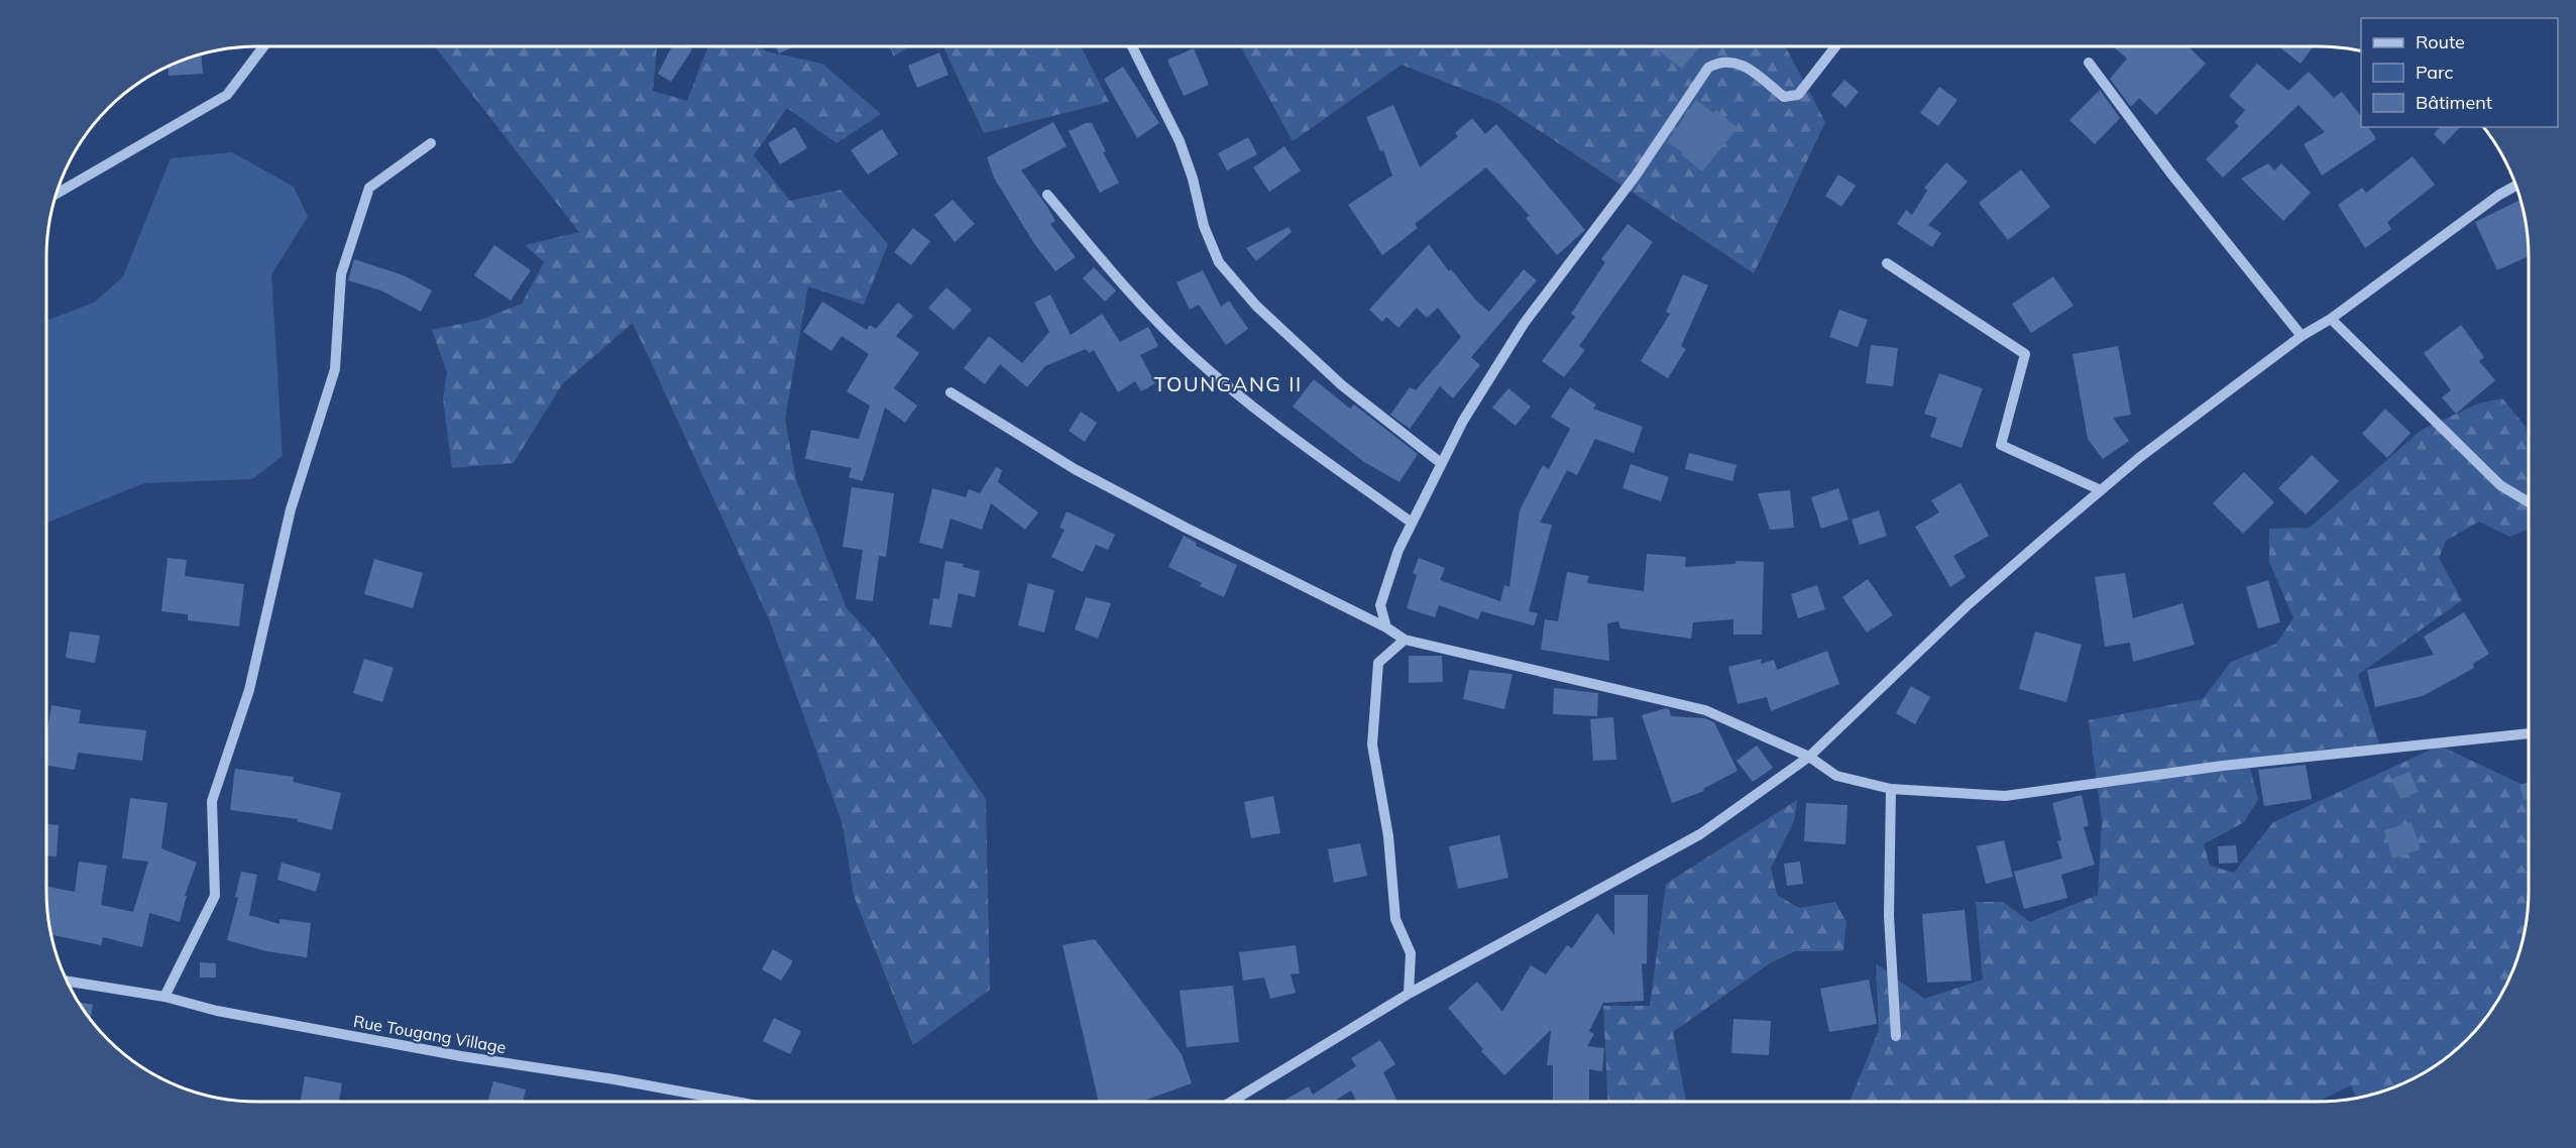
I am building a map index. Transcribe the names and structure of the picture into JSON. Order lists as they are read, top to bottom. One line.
{"streets":{"street":["Rue Tougang Village"]},"districts":["TOUNGANG II"],"legend":["Route","Parc","Bâtiment"]}
